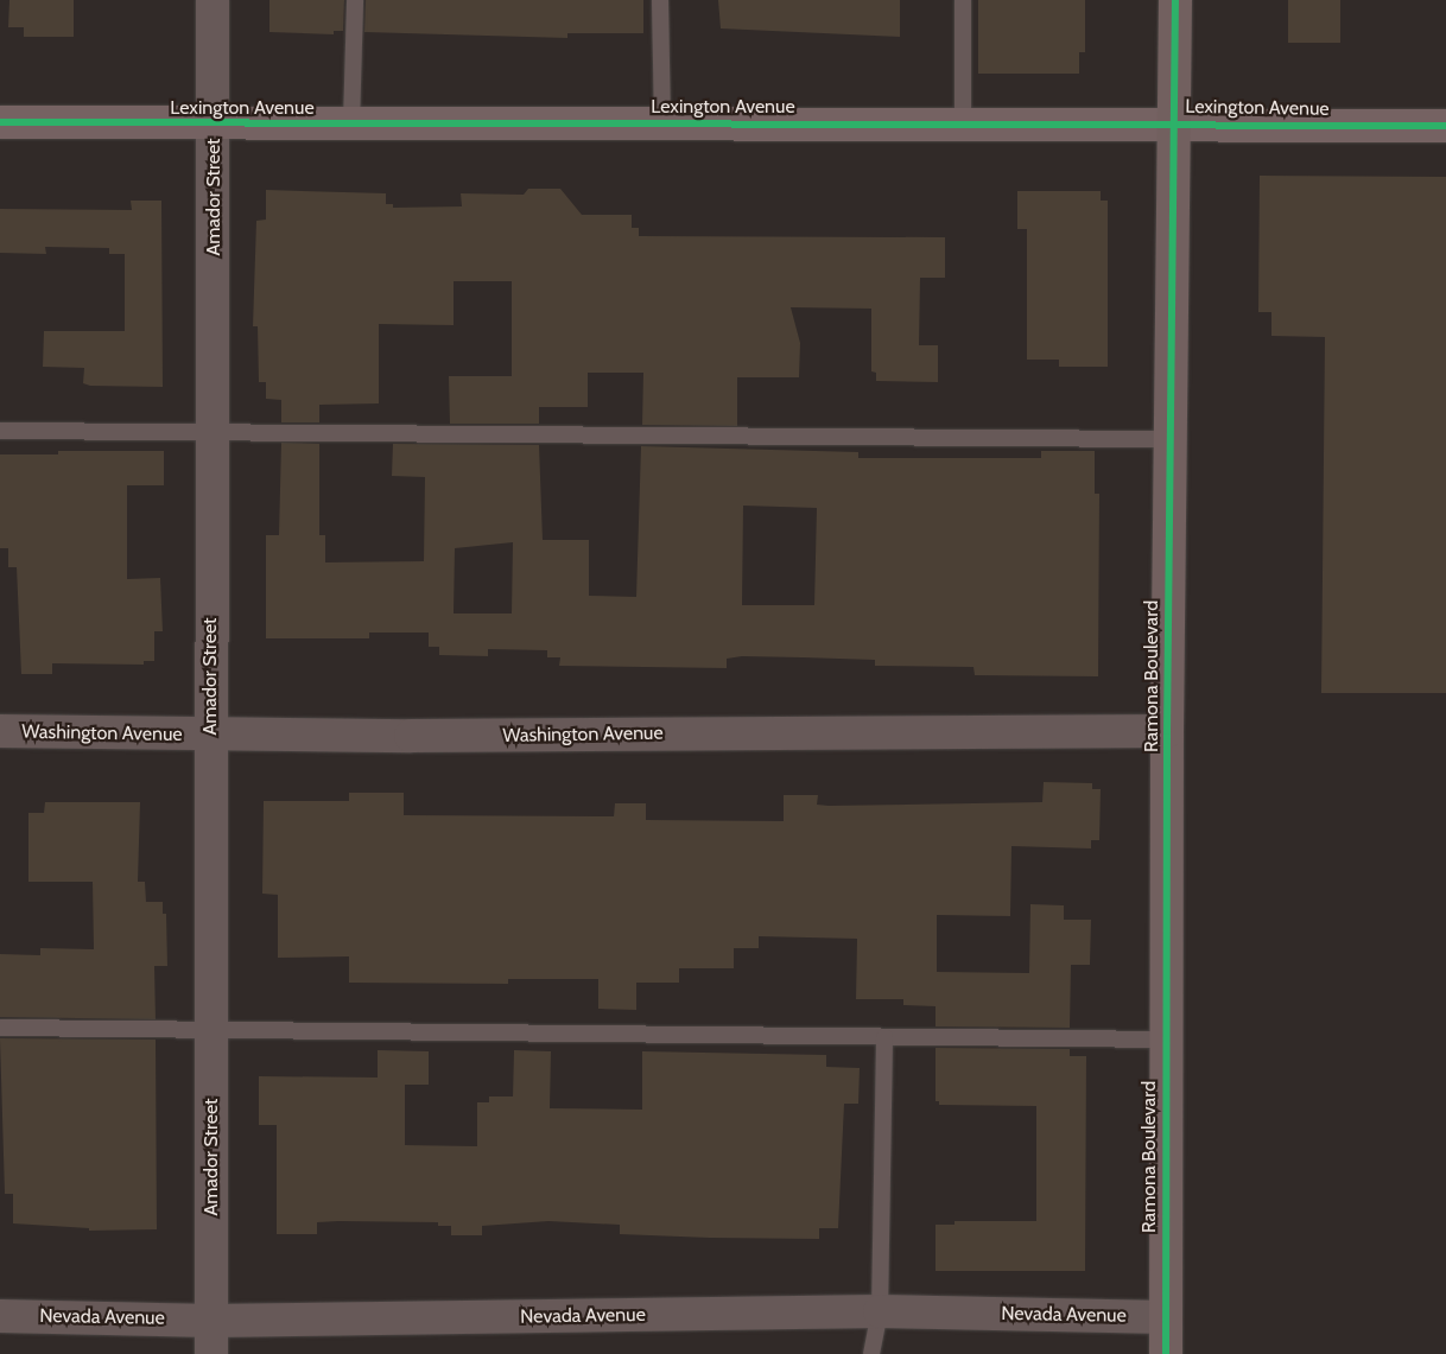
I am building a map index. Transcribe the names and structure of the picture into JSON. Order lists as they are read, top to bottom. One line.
{"streets":{"main road":["Ramona Boulevard"],"street":["Lexington Avenue","Amador Street","Washington Avenue","Nevada Avenue"]},"crossings":[["Lexington Avenue","Amador Street"],["Lexington Avenue","Ramona Boulevard"],["Amador Street","Washington Avenue"],["Amador Street","Nevada Avenue"],["Ramona Boulevard","Washington Avenue"],["Ramona Boulevard","Nevada Avenue"]]}
